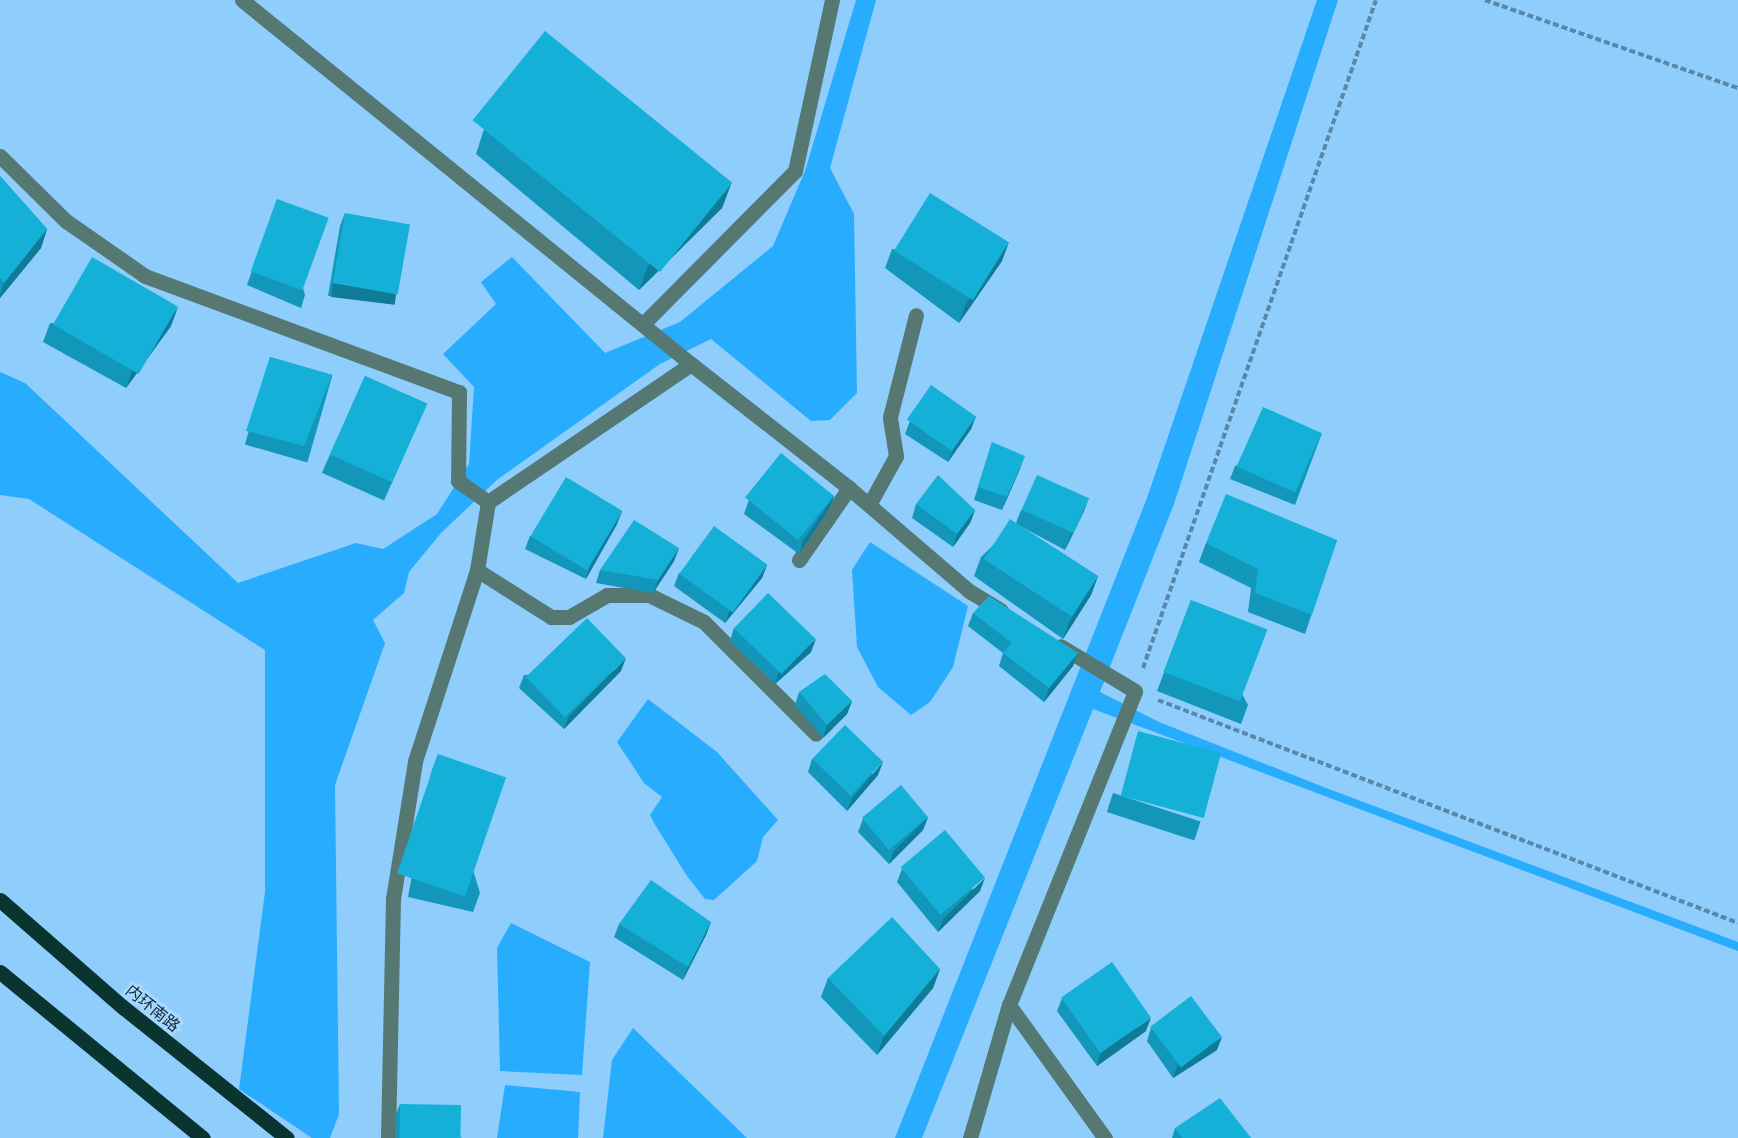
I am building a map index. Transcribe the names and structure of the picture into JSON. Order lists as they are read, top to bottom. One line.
{"streets":{"main road":["内环南路"]}}
